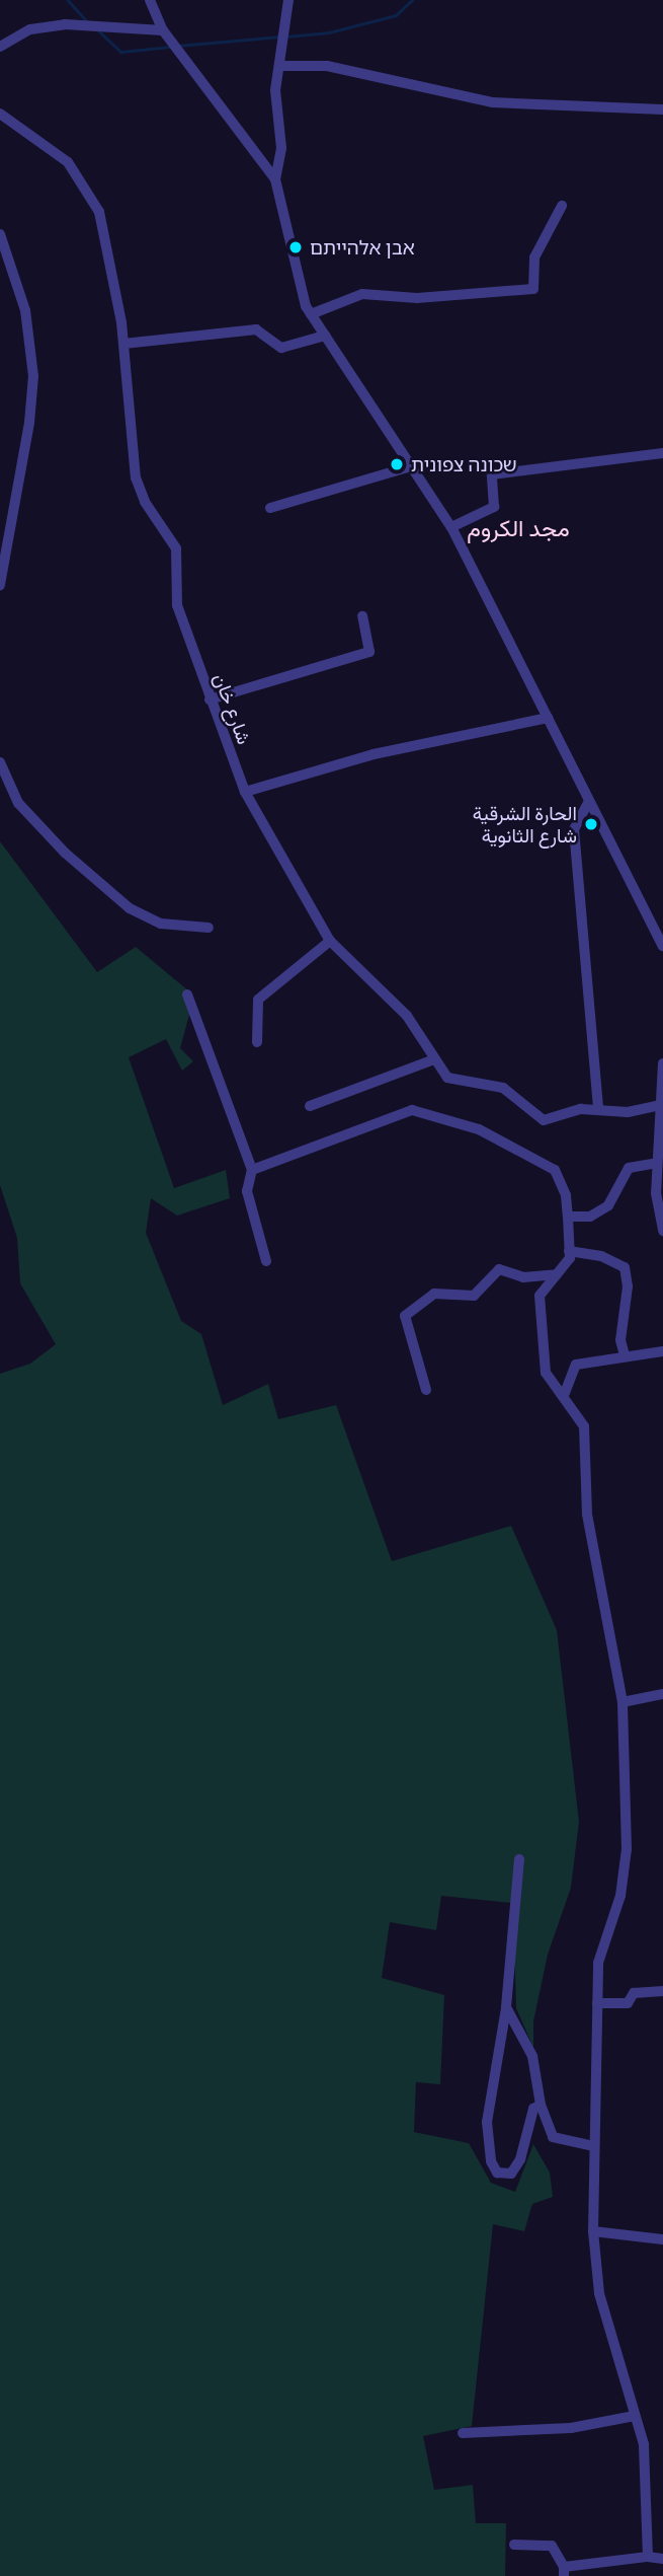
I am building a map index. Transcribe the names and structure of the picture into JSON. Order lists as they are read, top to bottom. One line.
{"streets":{"street":["شارع خان"]},"districts":["مجد الكروم"],"places":["אבן אלהייתם","שכונה צפונית","الحارة الشرقية شارع الثانوية"]}
